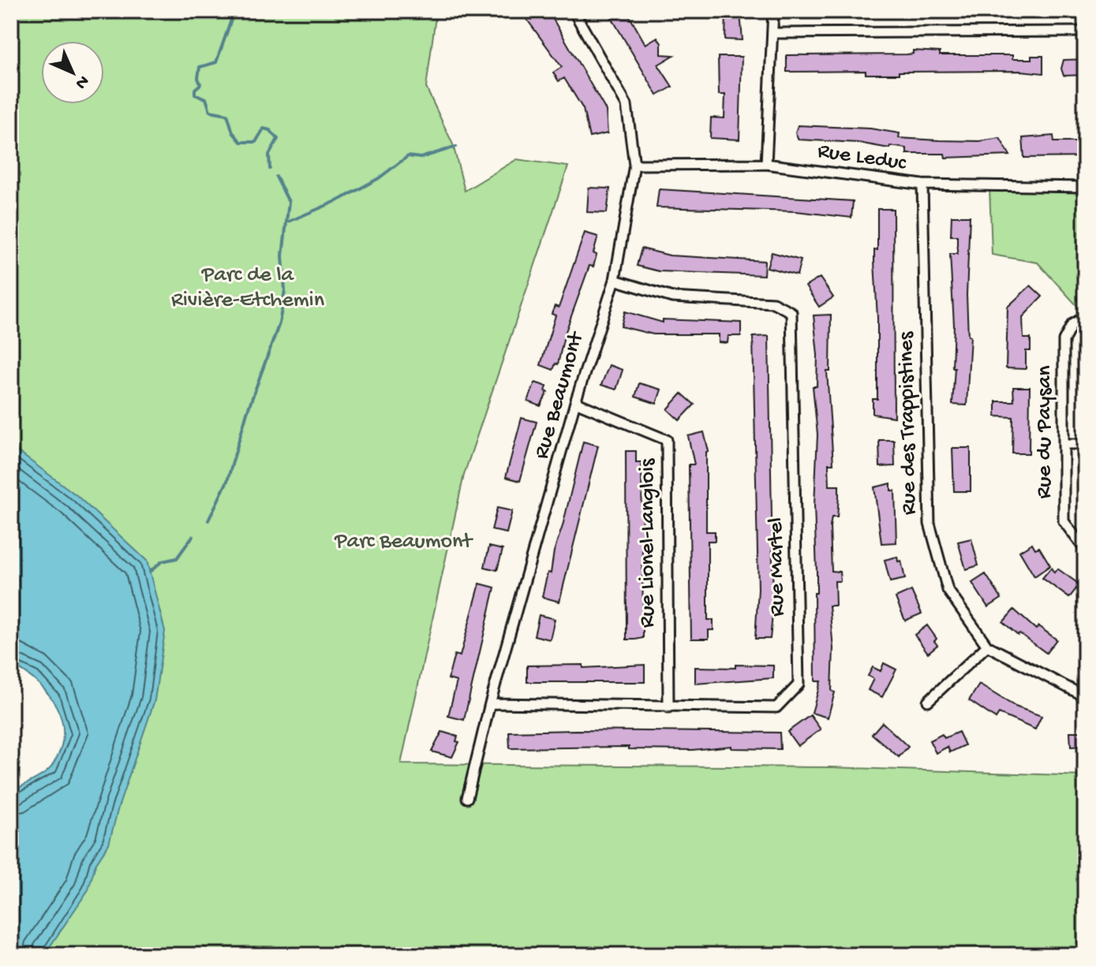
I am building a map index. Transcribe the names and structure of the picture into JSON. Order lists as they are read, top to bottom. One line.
{"streets":{"street":["Rue Leduc","Rue Beaumont","Rue des Trappistines","Rue du Paysan","Rue Lionel-Langlois","Rue Martel"]},"crossings":[["Rue Leduc","Rue Beaumont"],["Rue Leduc","Rue des Trappistines"],["Rue Beaumont","Rue Lionel-Langlois"],["Rue Beaumont","Rue Martel"],["Rue Lionel-Langlois","Rue Martel"]],"parks":["Parc de la Rivière-Etchemin","Parc Beaumont"],"north":"bottom right"}
